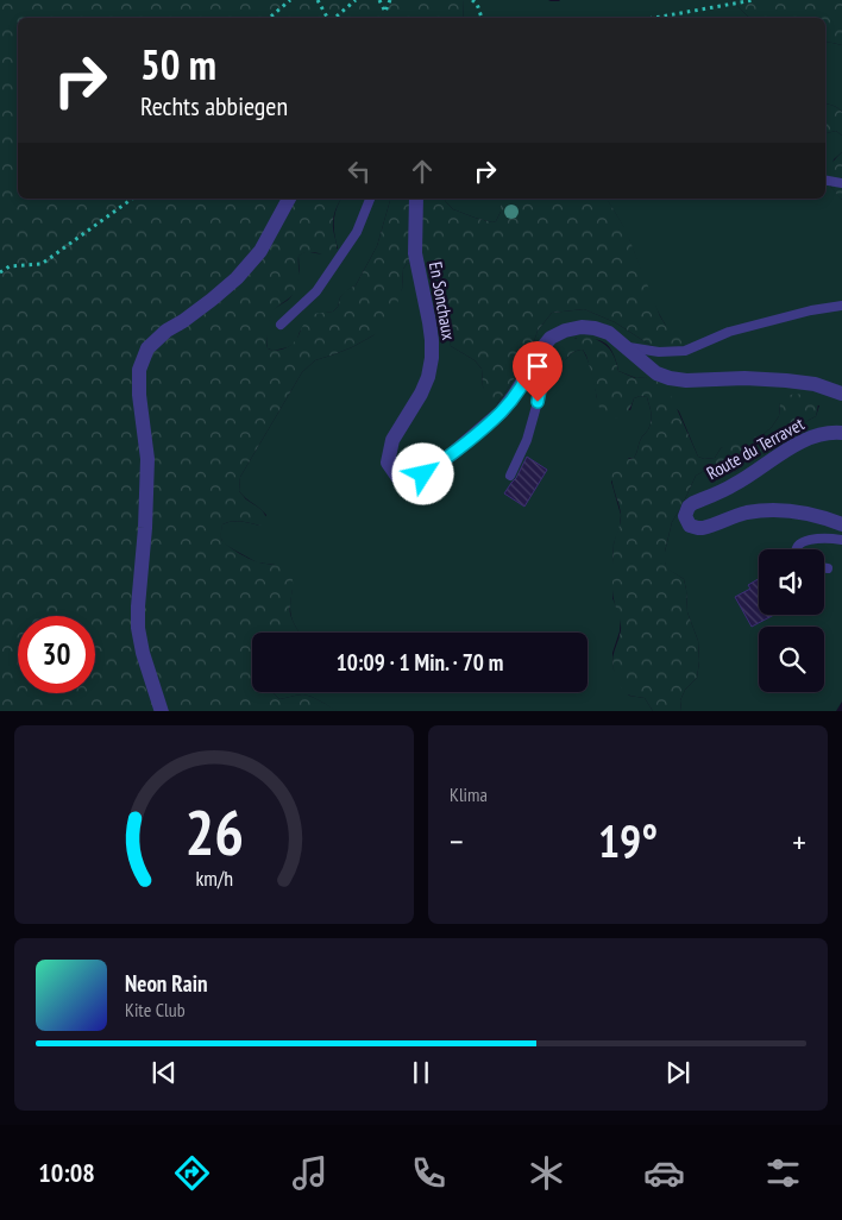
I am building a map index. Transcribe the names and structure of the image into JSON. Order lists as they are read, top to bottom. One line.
{"streets":{"street":["En Sonchaux","Route du Terravet"]},"page":{"turn":["50 m","Rechts abbiegen"],"limit":"30","trip":"10:09 · 1 Min. · 70 m","tile":"Klima","heat":["−","19°","+"],"song":["Neon Rain","Kite Club"],"tabs":"10:08","gauge":["26","km/h"]}}
